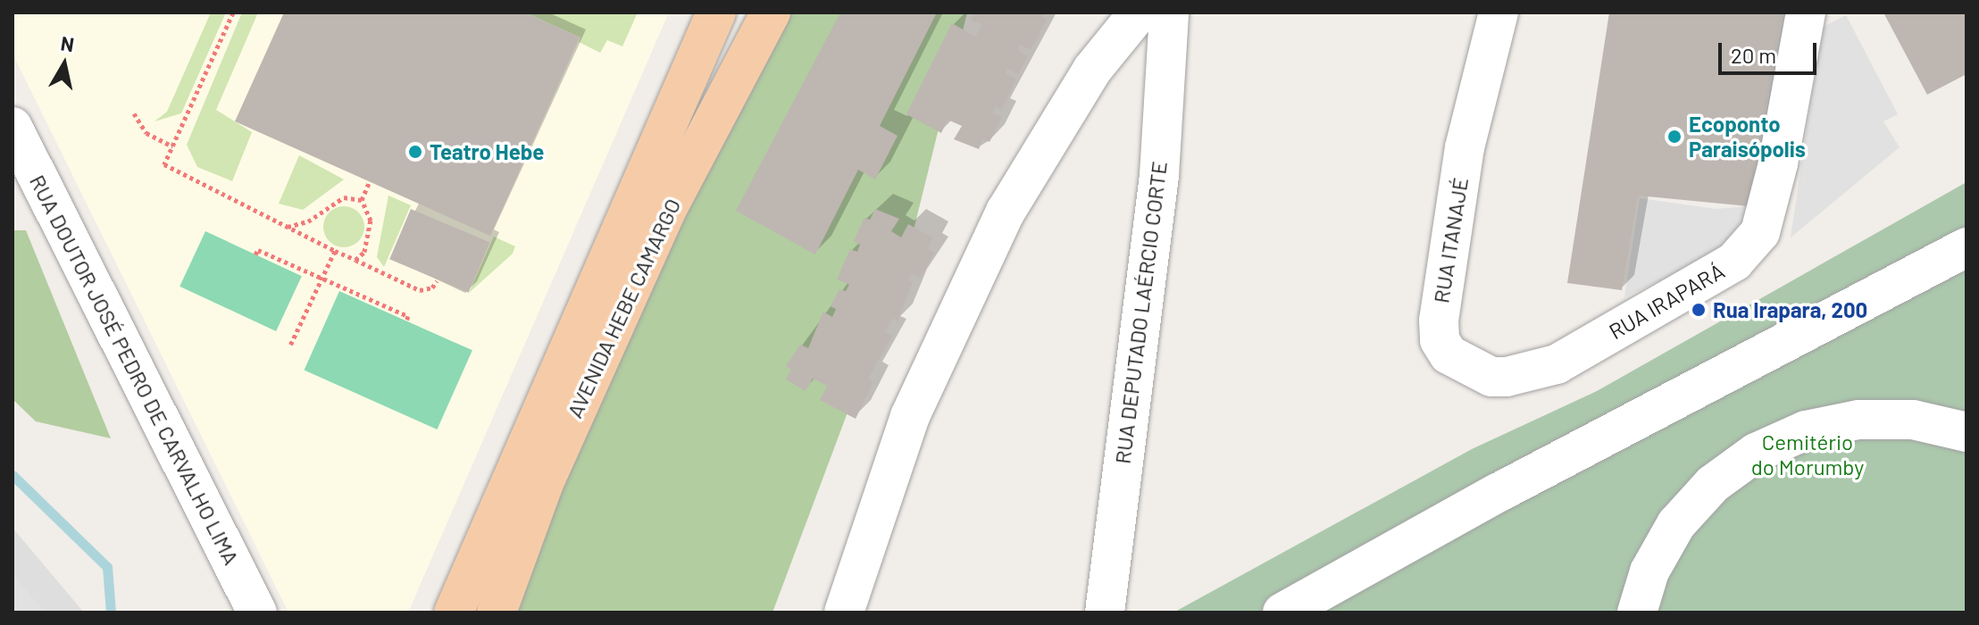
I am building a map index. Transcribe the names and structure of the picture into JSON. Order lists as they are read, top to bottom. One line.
{"streets":{"main road":["AVENIDA HEBE CAMARGO"],"street":["RUA ITANAJÉ","RUA IRAPARÁ","RUA DEPUTADO LAÉRCIO CORTE","RUA DOUTOR JOSÉ PEDRO DE CARVALHO LIMA"]},"crossings":[["RUA ITANAJÉ","RUA IRAPARÁ"]],"parks":["Cemitério do Morumby"],"places":["Ecoponto Paraisópolis","Teatro Hebe","Rua Irapara, 200"],"scale_bar":"20 m","north":"top"}
